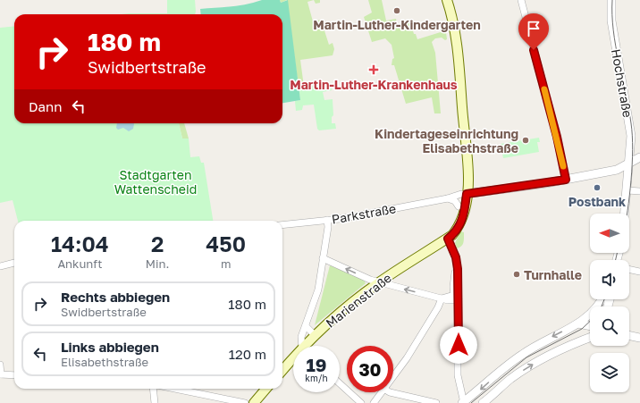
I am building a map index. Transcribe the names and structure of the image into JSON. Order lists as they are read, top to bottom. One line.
{"streets":{"main road":["Marienstraße"],"street":["Hochstraße","Parkstraße"]},"crossings":[["Parkstraße","Marienstraße"]],"parks":["Stadtgarten Wattenscheid"],"places":{"other":["Martin-Luther-Kindergarten","Kindertageseinrichtung Elisabethstraße","Postbank","Turnhalle"],"health":["Martin-Luther-Krankenhaus"]},"north":"left","page":{"turn":["180 m","Swidbertstraße"],"then":"Dann","eta":["14:04","Ankunft","2","Min.","450","m"],"list":[{"name":"Rechts abbiegen","note":"Swidbertstraße","value":"180 m"},{"name":"Links abbiegen","note":"Elisabethstraße","value":"120 m"}],"speed":"19 km/h","limit":"30"}}
